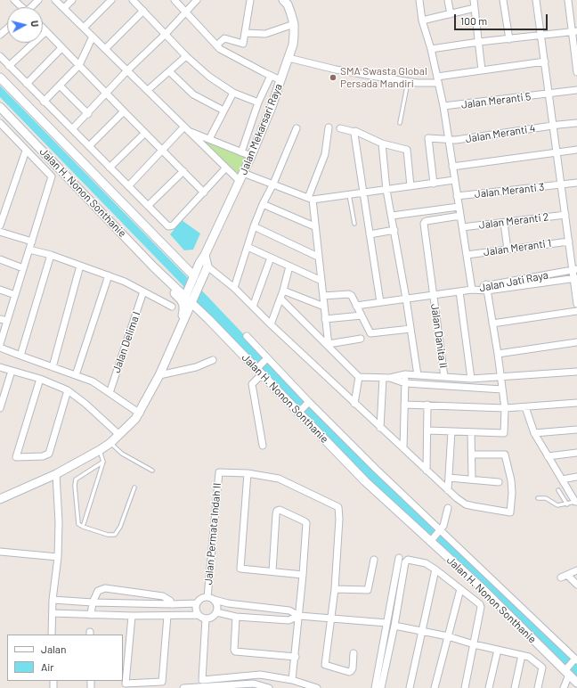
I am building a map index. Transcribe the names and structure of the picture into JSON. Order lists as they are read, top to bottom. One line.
{"streets":{"street":["Jalan Meranti 5","Jalan Mekarsari Raya","Jalan Meranti 4","Jalan Meranti 3","Jalan H. Nonon Sonthanie","Jalan Meranti 2","Jalan Meranti 1","Jalan Jati Raya","Jalan Danita II","Jalan Delima I","Jalan Permata Indah II"]},"crossings":[["Jalan Mekarsari Raya","Jalan H. Nonon Sonthanie"],["Jalan Jati Raya","Jalan Danita II"]],"places":["SMA Swasta Global Persada Mandiri"],"legend":["Jalan","Air"],"scale_bar":"100 m","north":"right"}
